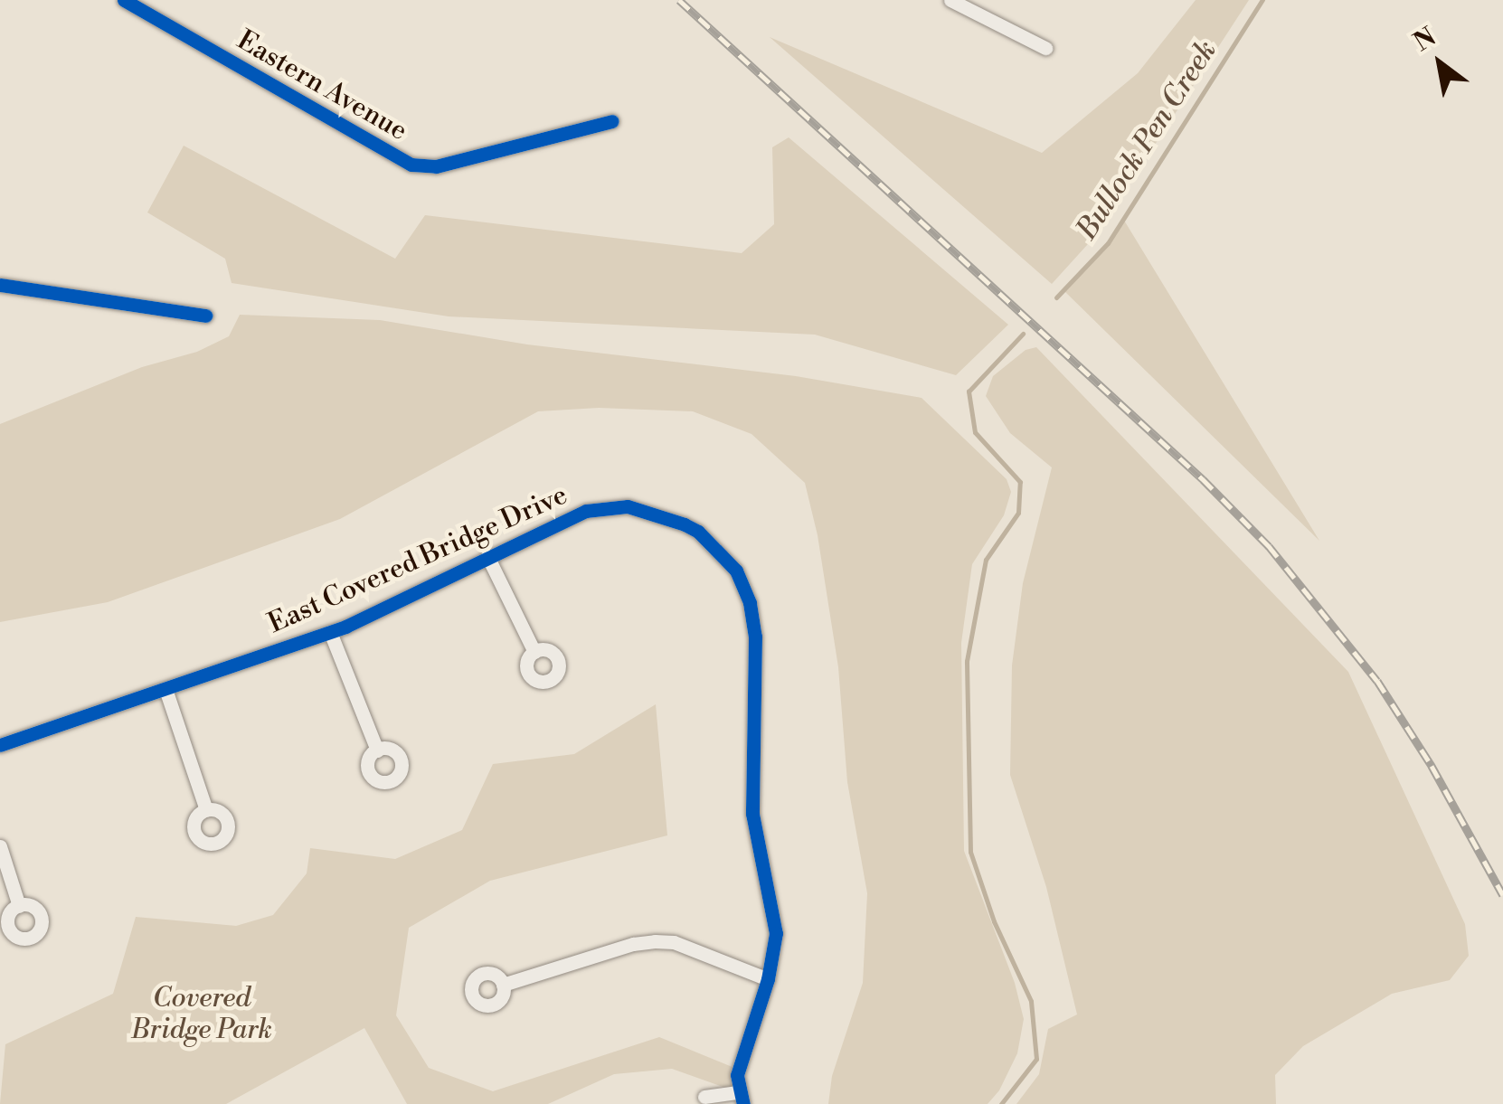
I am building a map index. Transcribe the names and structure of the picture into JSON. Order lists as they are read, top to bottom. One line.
{"streets":{"street":["Eastern Avenue","East Covered Bridge Drive"]},"water":["Bullock Pen Creek"],"parks":["Covered Bridge Park"],"north":"top left"}
